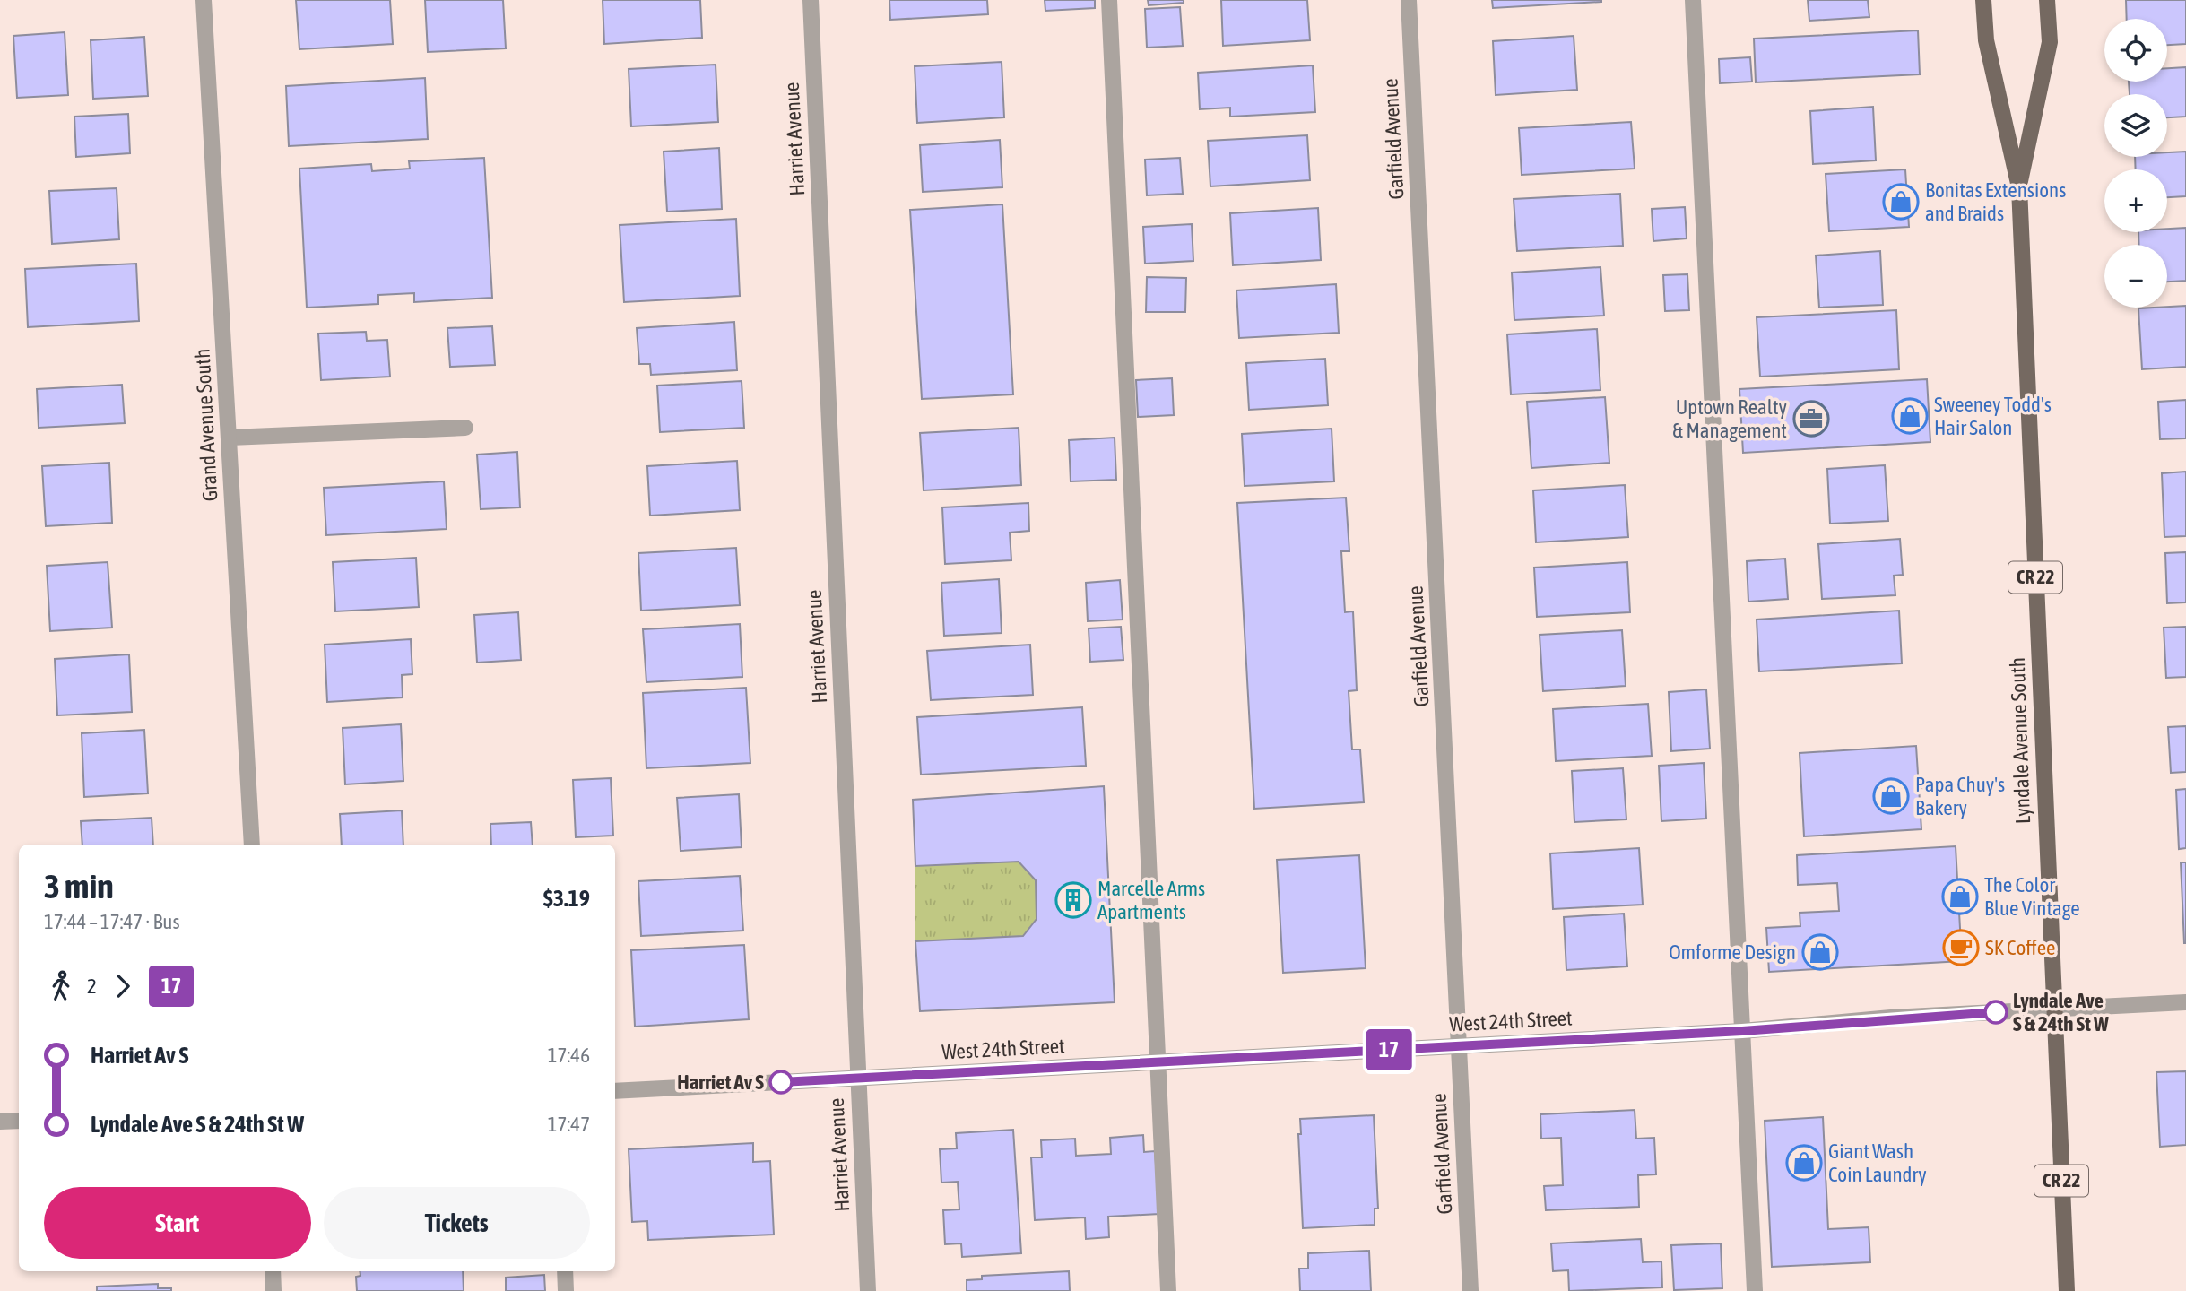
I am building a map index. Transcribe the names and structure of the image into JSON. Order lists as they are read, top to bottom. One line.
{"streets":{"main road":["CR 22","Lyndale Avenue South"],"street":["Harriet Avenue","Garfield Avenue","Grand Avenue South","West 24th Street"]},"crossings":[["Harriet Avenue","West 24th Street"],["Garfield Avenue","West 24th Street"],["Lyndale Avenue South","West 24th Street"]],"places":{"shop":["Bonitas Extensions and Braids","Sweeney Todd's Hair Salon","Papa Chuy's Bakery","The Color Blue Vintage","Omforme Design","Giant Wash Coin Laundry"],"office":["Uptown Realty & Management"],"building":["Marcelle Arms Apartments"],"cafe":["SK Coffee"],"other":["Lyndale Ave S & 24th St W","Harriet Av S"]},"lines":["bus line 17"],"page":{"on_map":"17","map_buttons":["+","−"],"heading":["3 min","17:44 – 17:47 · Bus","$3.19"],"legs":["2","17"],"list":[{"name":"Harriet Av S","value":"17:46"},{"name":"Lyndale Ave S & 24th St W","value":"17:47"}],"buttons":["Start","Tickets"]}}
